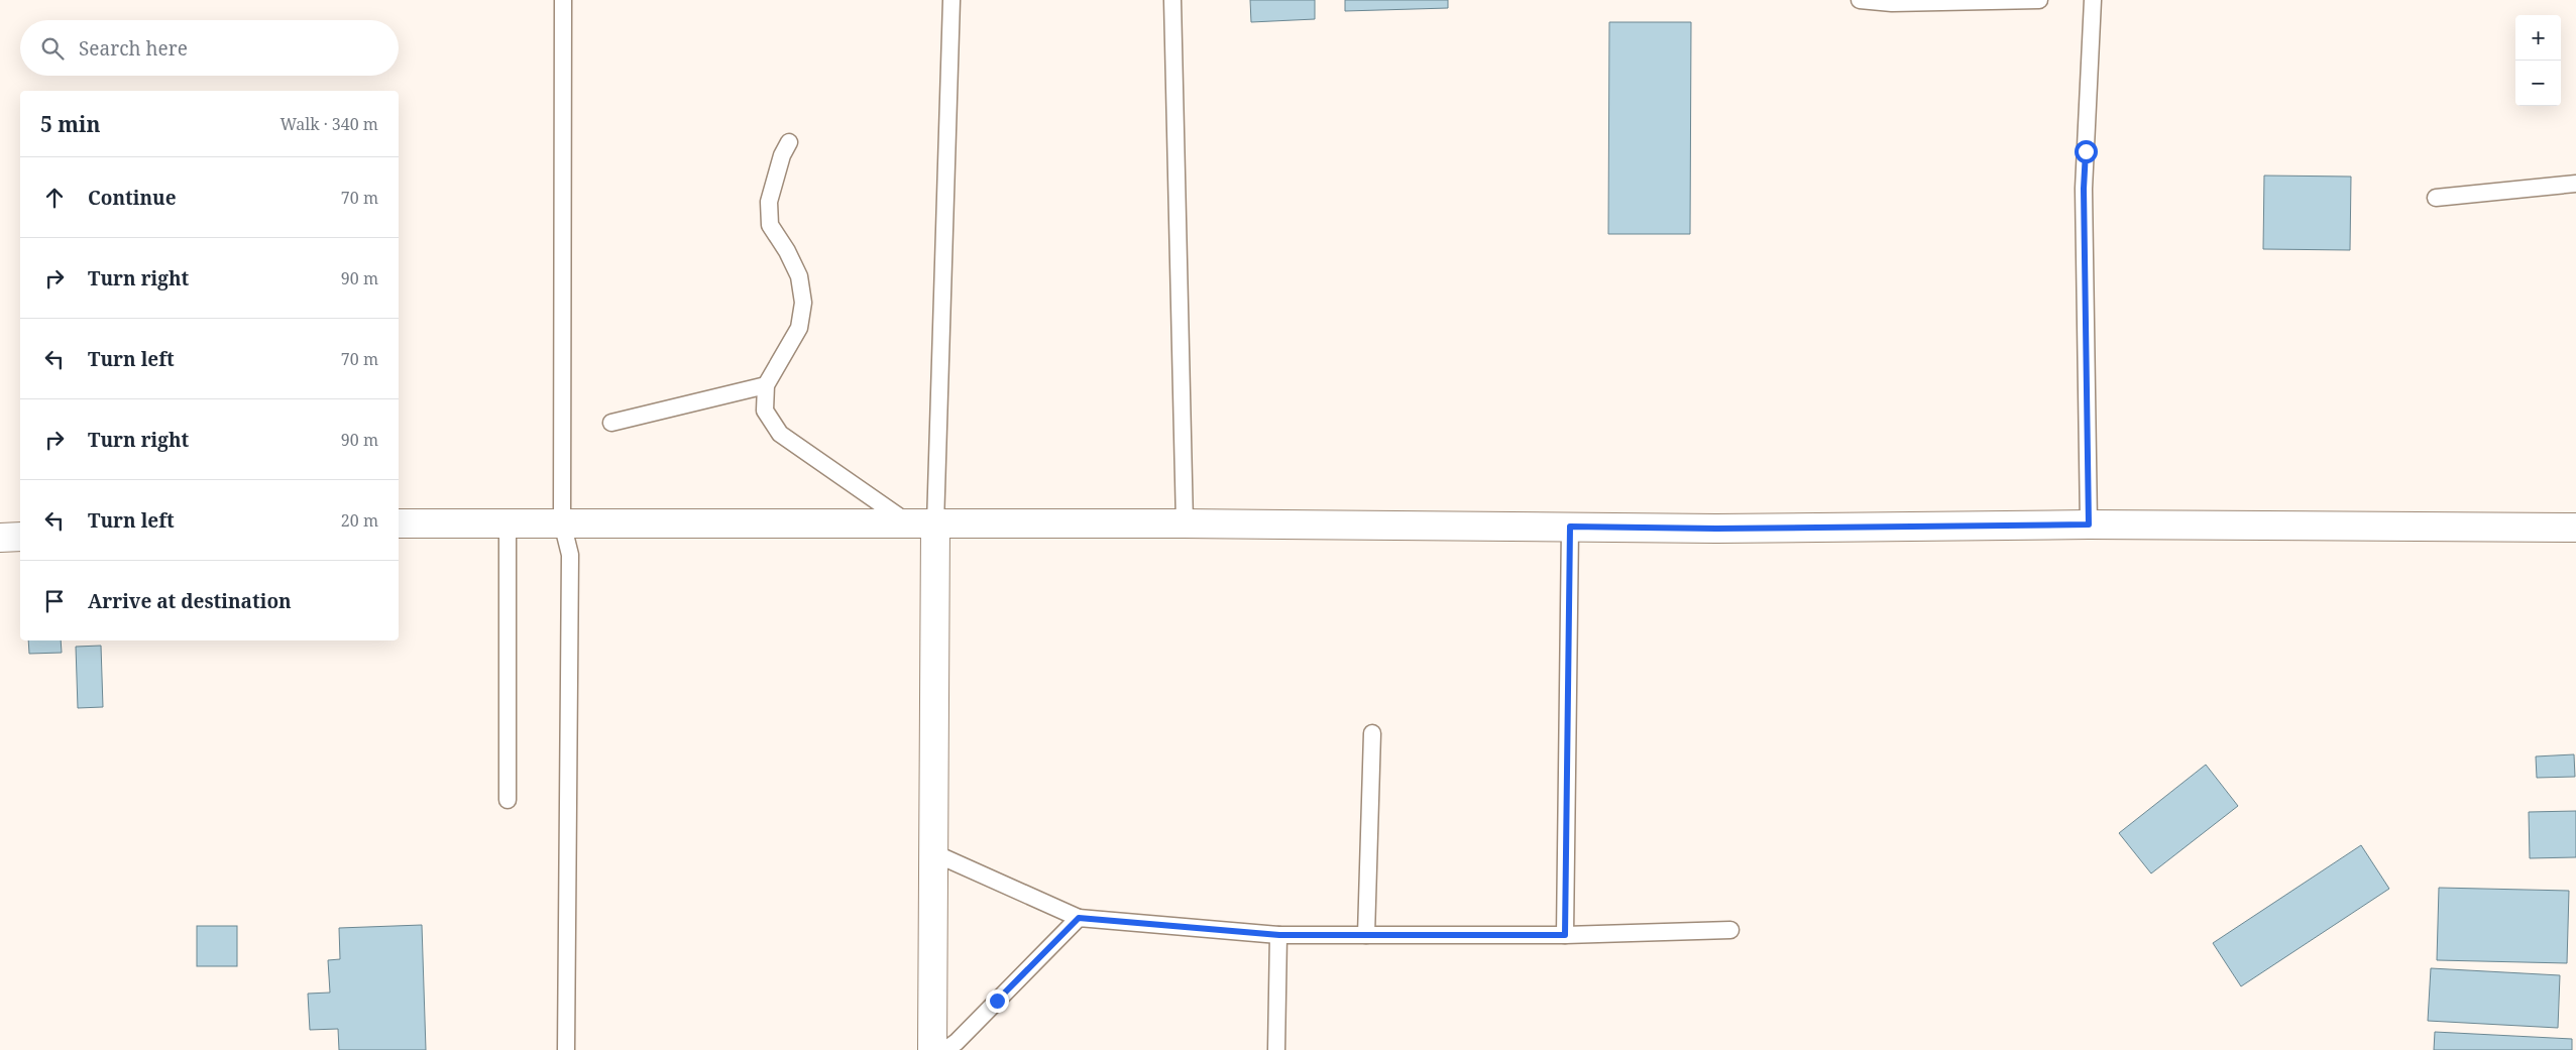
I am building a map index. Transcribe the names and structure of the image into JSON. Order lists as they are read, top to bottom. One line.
{"page":{"map_buttons":["+","−"],"search":"Search here","heading":["5 min","Walk · 340 m"],"list":[["Continue","70 m"],["Turn right","90 m"],["Turn left","70 m"],["Turn right","90 m"],["Turn left","20 m"],"Arrive at destination"]}}
